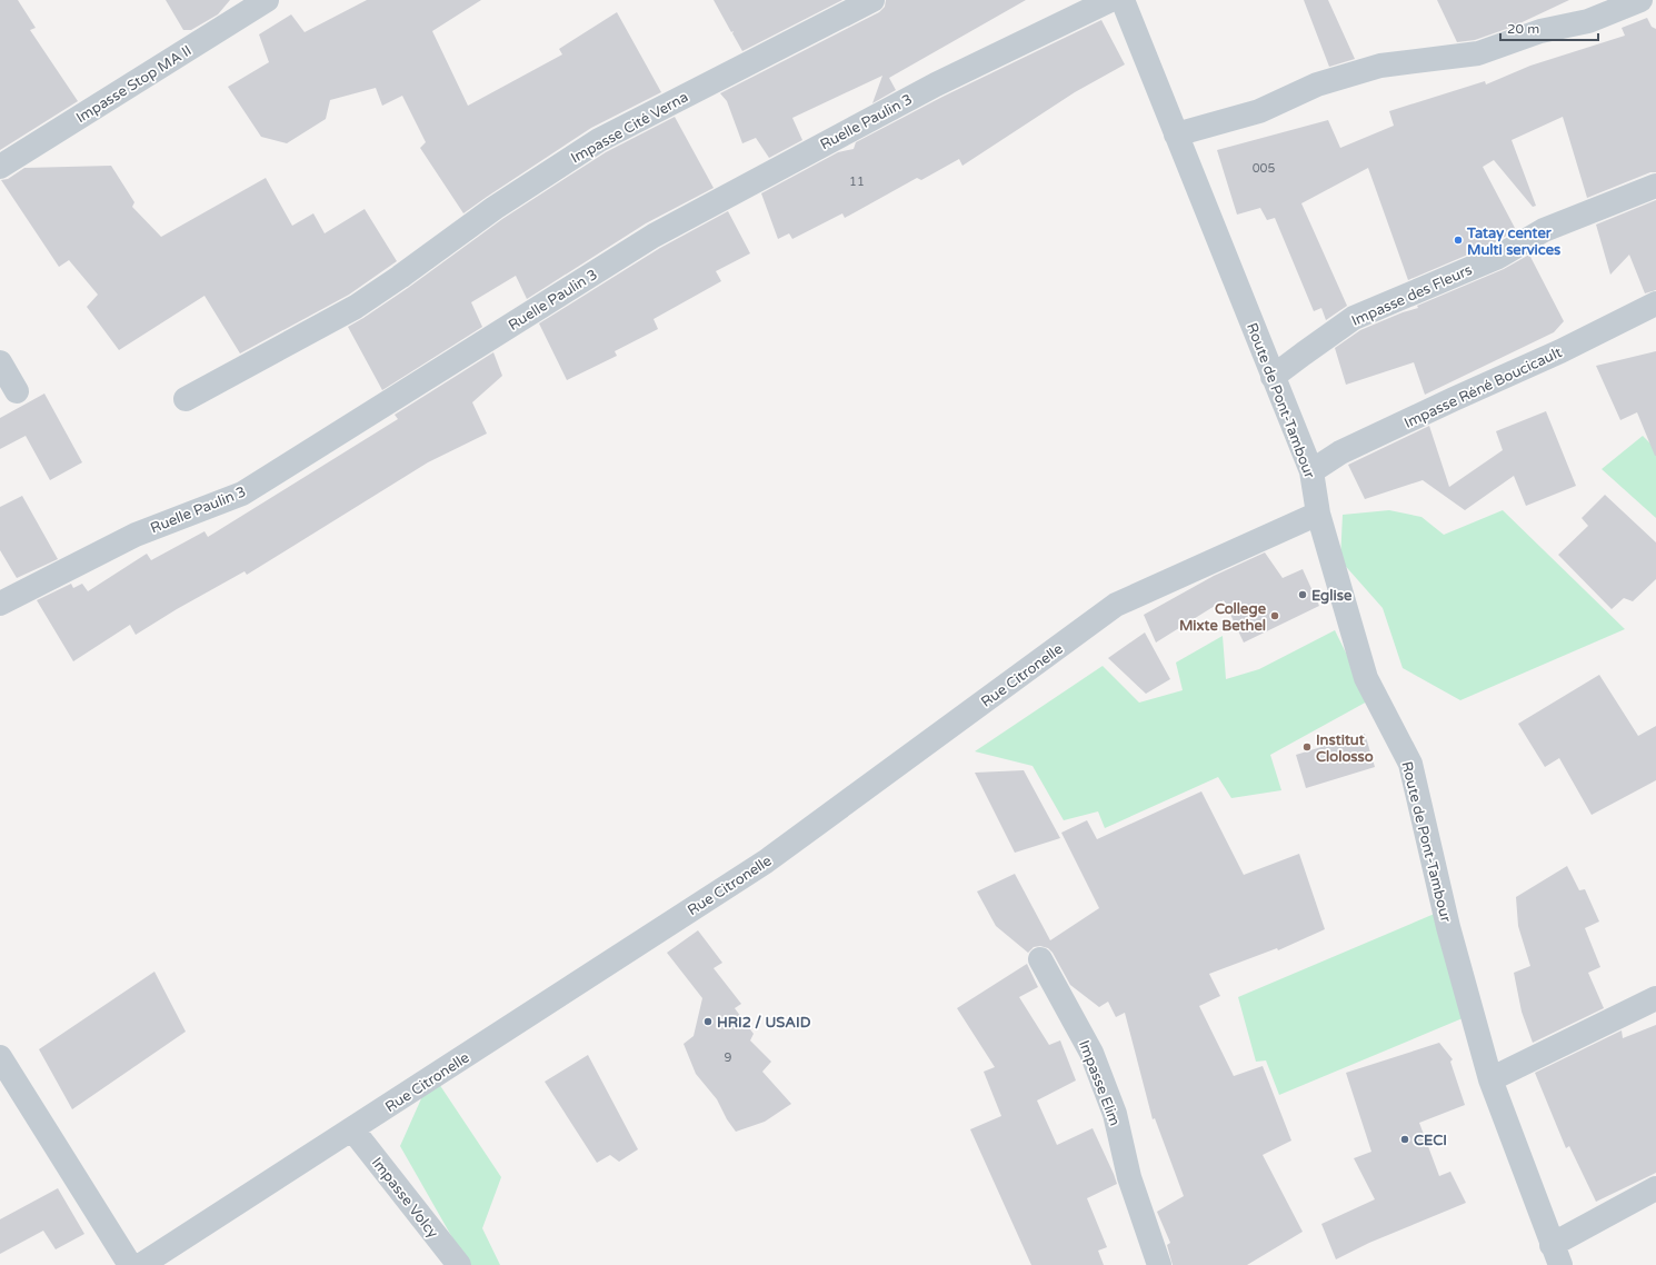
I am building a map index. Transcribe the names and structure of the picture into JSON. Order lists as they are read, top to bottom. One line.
{"streets":{"street":["Impasse Stop MA II","Ruelle Paulin 3","Impasse Cité Verna","Impasse des Fleurs","Impasse Réné Boucicault","Route de Pont-Tambour","Rue Citronelle","Impasse Elim","Impasse Volcy"]},"crossings":[["Impasse des Fleurs","Route de Pont-Tambour"],["Impasse Réné Boucicault","Route de Pont-Tambour"],["Route de Pont-Tambour","Rue Citronelle"],["Rue Citronelle","Impasse Volcy"]],"places":["Tatay center Multi services","Eglise","College Mixte Bethel","Institut Clolosso","HRI2 / USAID","CECI"],"house_numbers":["005","11","9"],"scale_bar":"20 m"}
